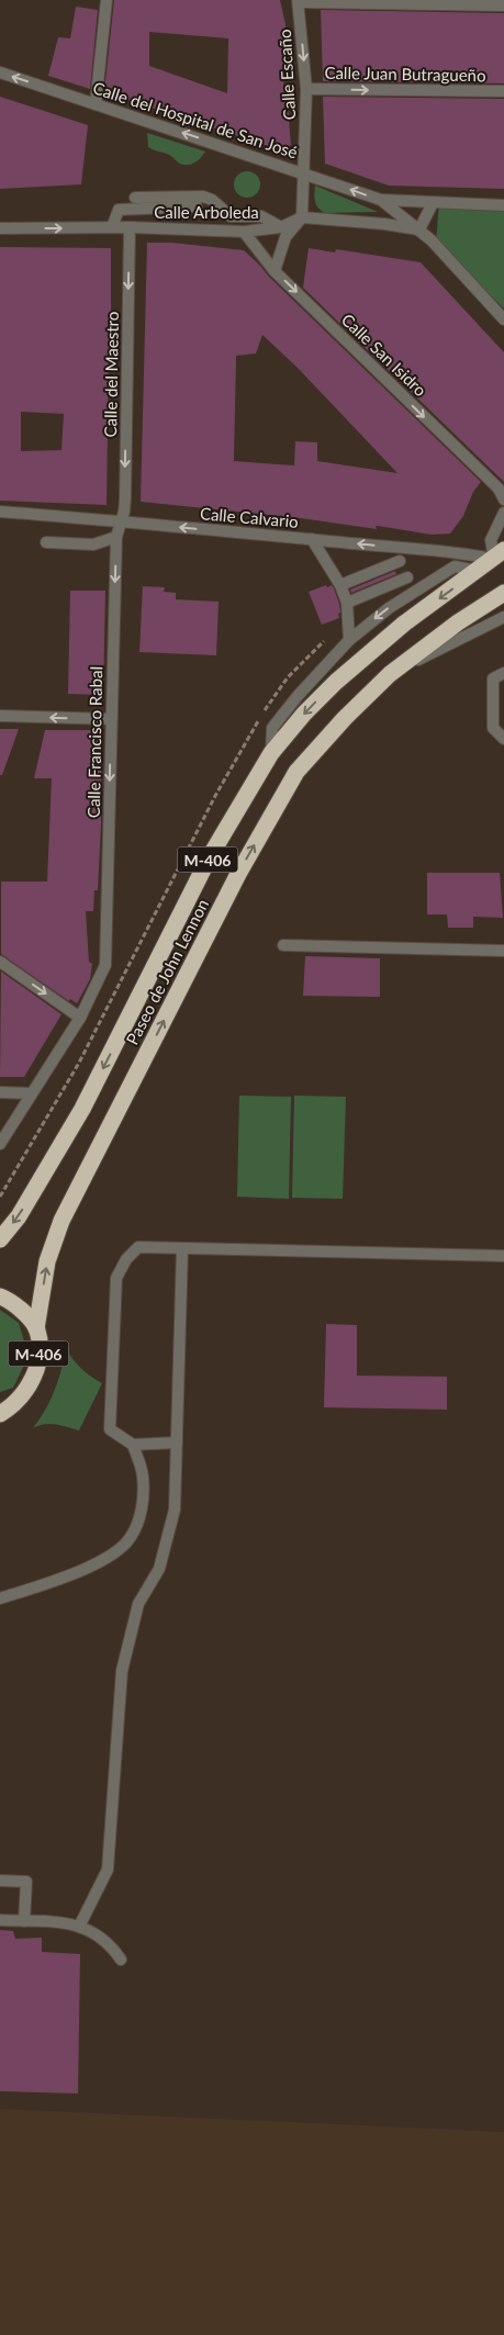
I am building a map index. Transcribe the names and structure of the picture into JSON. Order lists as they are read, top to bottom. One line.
{"streets":{"highway":["M-406","Paseo de John Lennon"],"street":["Calle Juan Butragueño","Calle Escaño","Calle del Hospital de San José","Calle Arboleda","Calle San Isidro","Calle del Maestro","Calle Calvario","Calle Francisco Rabal"]},"crossings":[["Calle Juan Butragueño","Calle Escaño"],["Calle Escaño","Calle del Hospital de San José"],["Calle Escaño","Calle Arboleda"],["Calle del Hospital de San José","Calle Arboleda"],["Calle Arboleda","Calle San Isidro"],["Calle Arboleda","Calle del Maestro"],["Calle del Maestro","Calle Calvario"],["Calle del Maestro","Calle Francisco Rabal"],["Calle Calvario","Calle Francisco Rabal"],["Calle Calvario","Paseo de John Lennon"],["M-406","Paseo de John Lennon"]],"one_way":["Calle Escaño","Calle San Isidro","Calle del Maestro","Calle Calvario","Calle Francisco Rabal"]}
